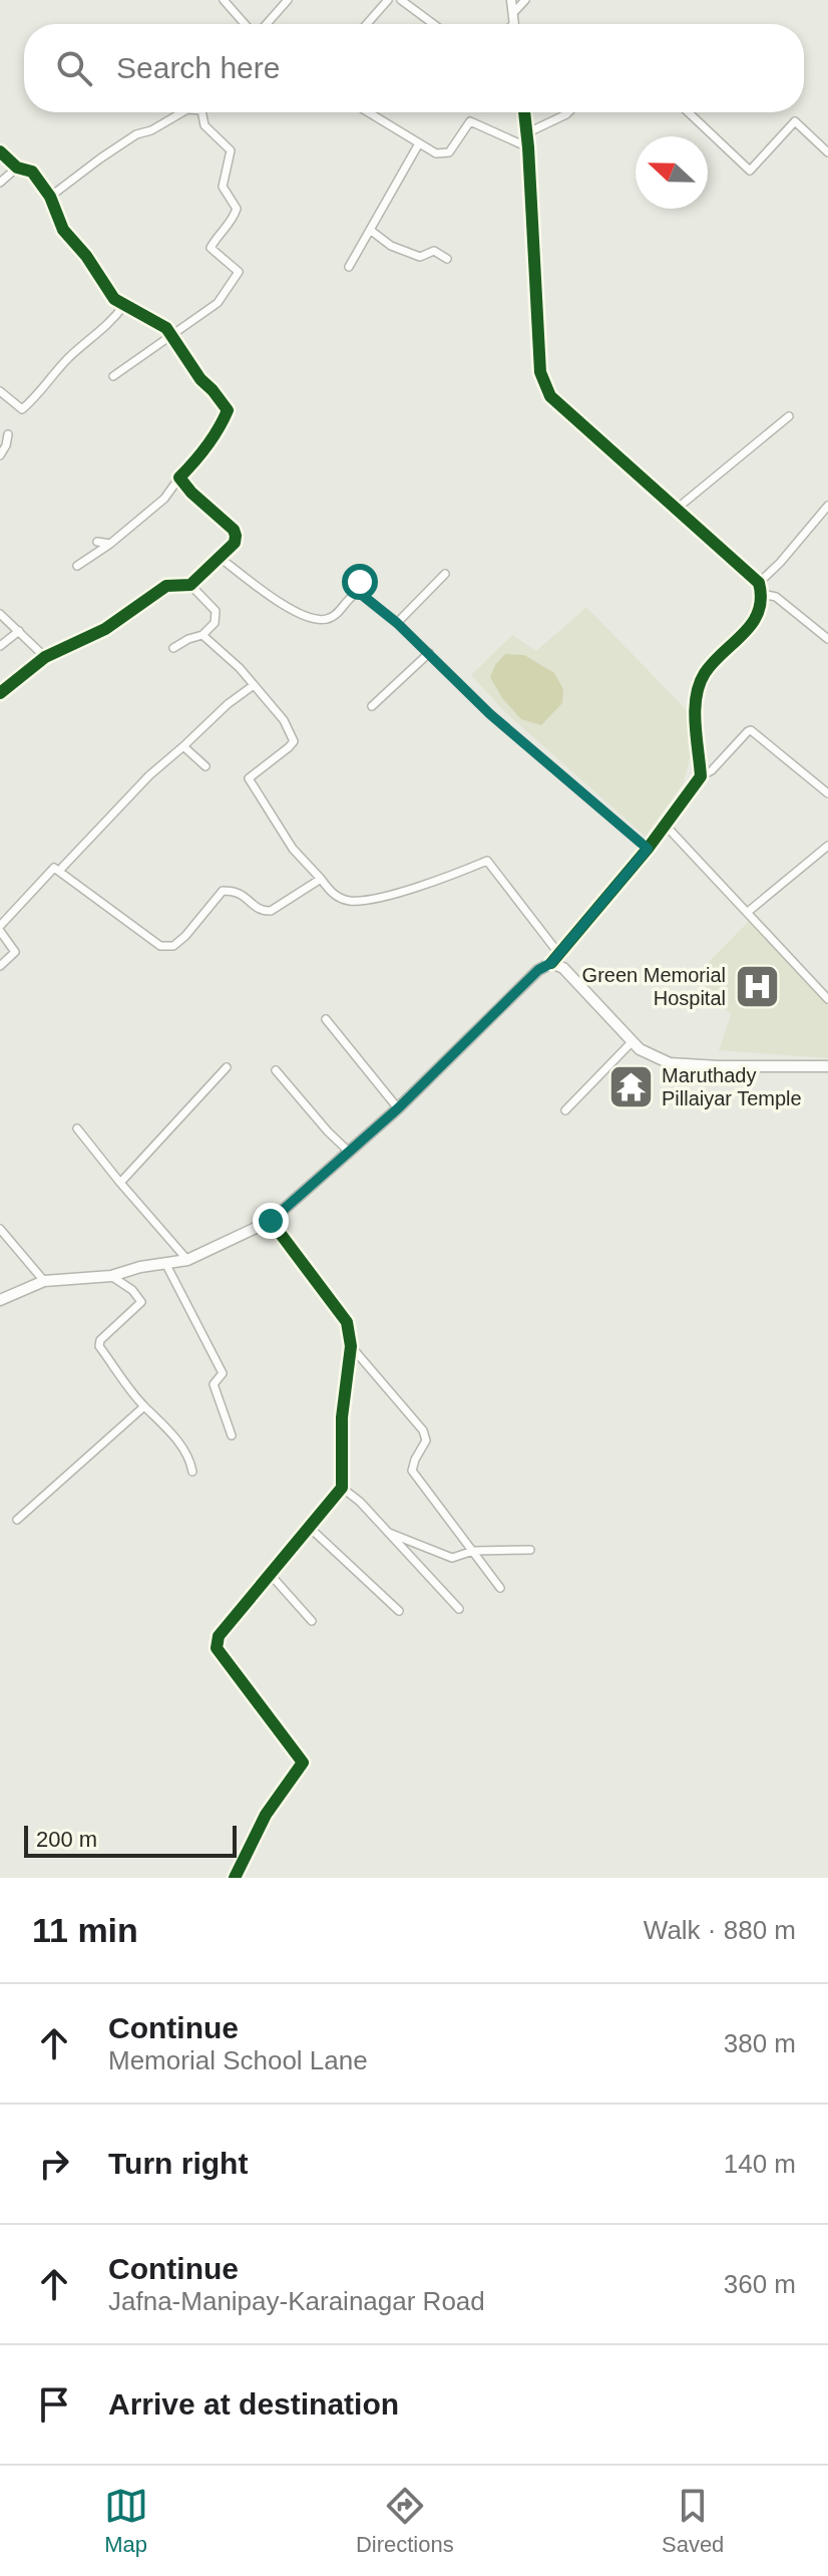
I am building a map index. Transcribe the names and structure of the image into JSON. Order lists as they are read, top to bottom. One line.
{"places":{"hospital":["Green Memorial Hospital"],"temple":["Maruthady Pillaiyar Temple"]},"scale_bar":"200 m","north":"left","page":{"search":"Search here","scale":"200 m","heading":["11 min","Walk · 880 m"],"list":[["Continue","Memorial School Lane","380 m"],["Turn right","140 m"],["Continue","Jafna-Manipay-Karainagar Road","360 m"],"Arrive at destination"],"nav":["Map","Directions","Saved"]}}
